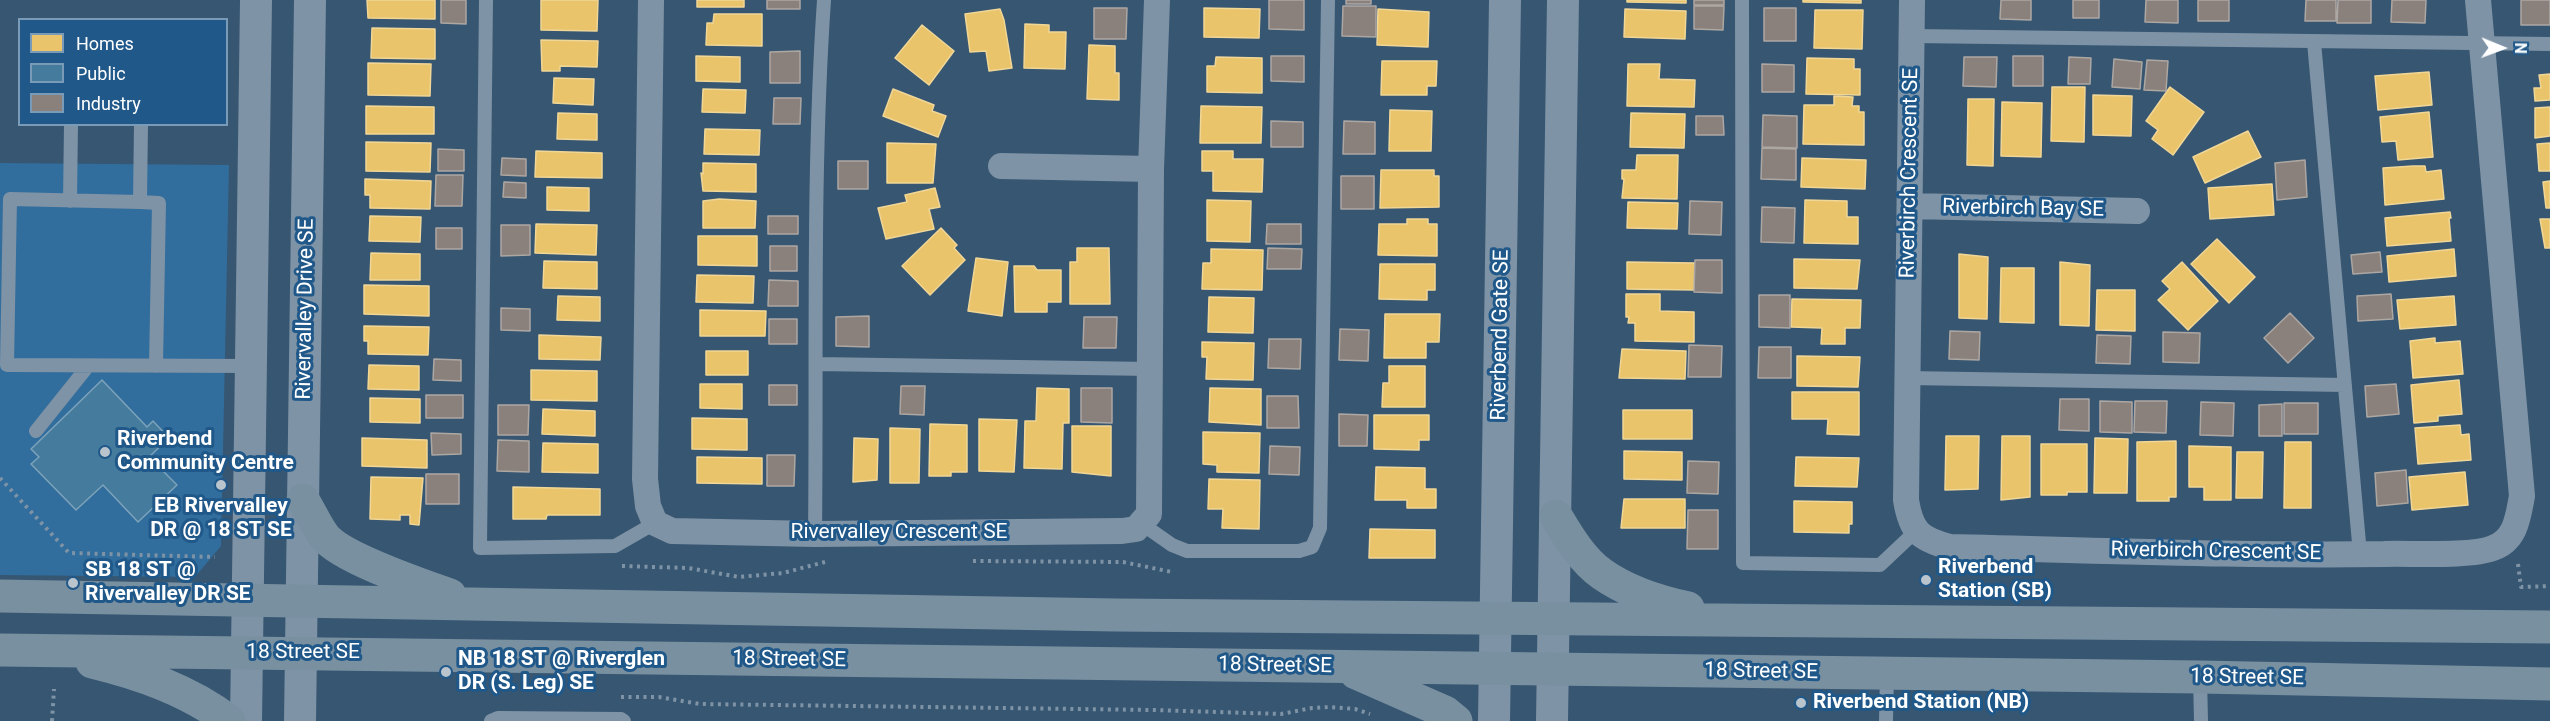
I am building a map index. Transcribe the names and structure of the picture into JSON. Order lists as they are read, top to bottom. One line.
{"streets":{"main road":["18 Street SE"],"street":["Riverbirch Crescent SE","Riverbirch Bay SE","Rivervalley Drive SE","Riverbend Gate SE","Rivervalley Crescent SE"]},"crossings":[["Riverbirch Crescent SE","Riverbirch Bay SE"],["Rivervalley Drive SE","18 Street SE"],["Riverbend Gate SE","18 Street SE"]],"places":["Riverbend Community Centre","EB Rivervalley DR @ 18 ST SE","Riverbend Station (SB)","SB 18 ST @ Rivervalley DR SE","NB 18 ST @ Riverglen DR (S. Leg) SE","Riverbend Station (NB)"],"legend":["Homes","Public","Industry"],"north":"right"}
